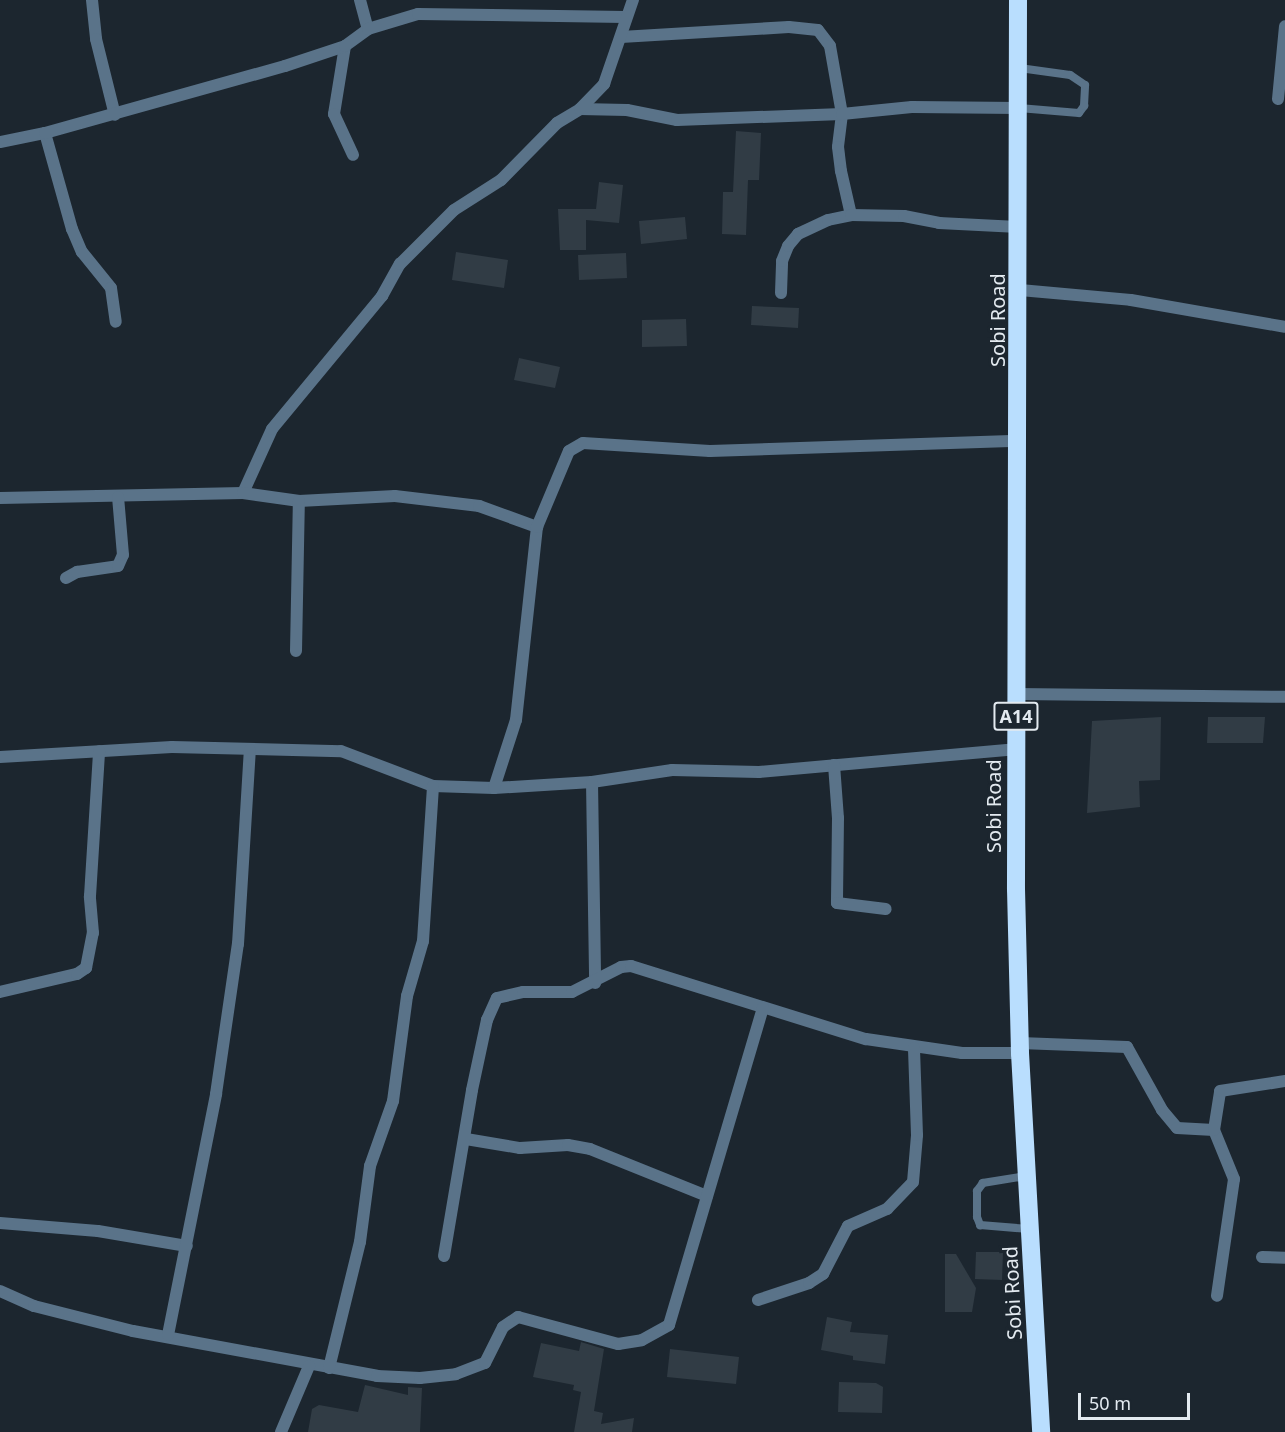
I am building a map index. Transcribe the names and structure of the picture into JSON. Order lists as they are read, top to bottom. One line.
{"streets":{"highway":["Sobi Road","A14"]},"scale_bar":"50 m"}
